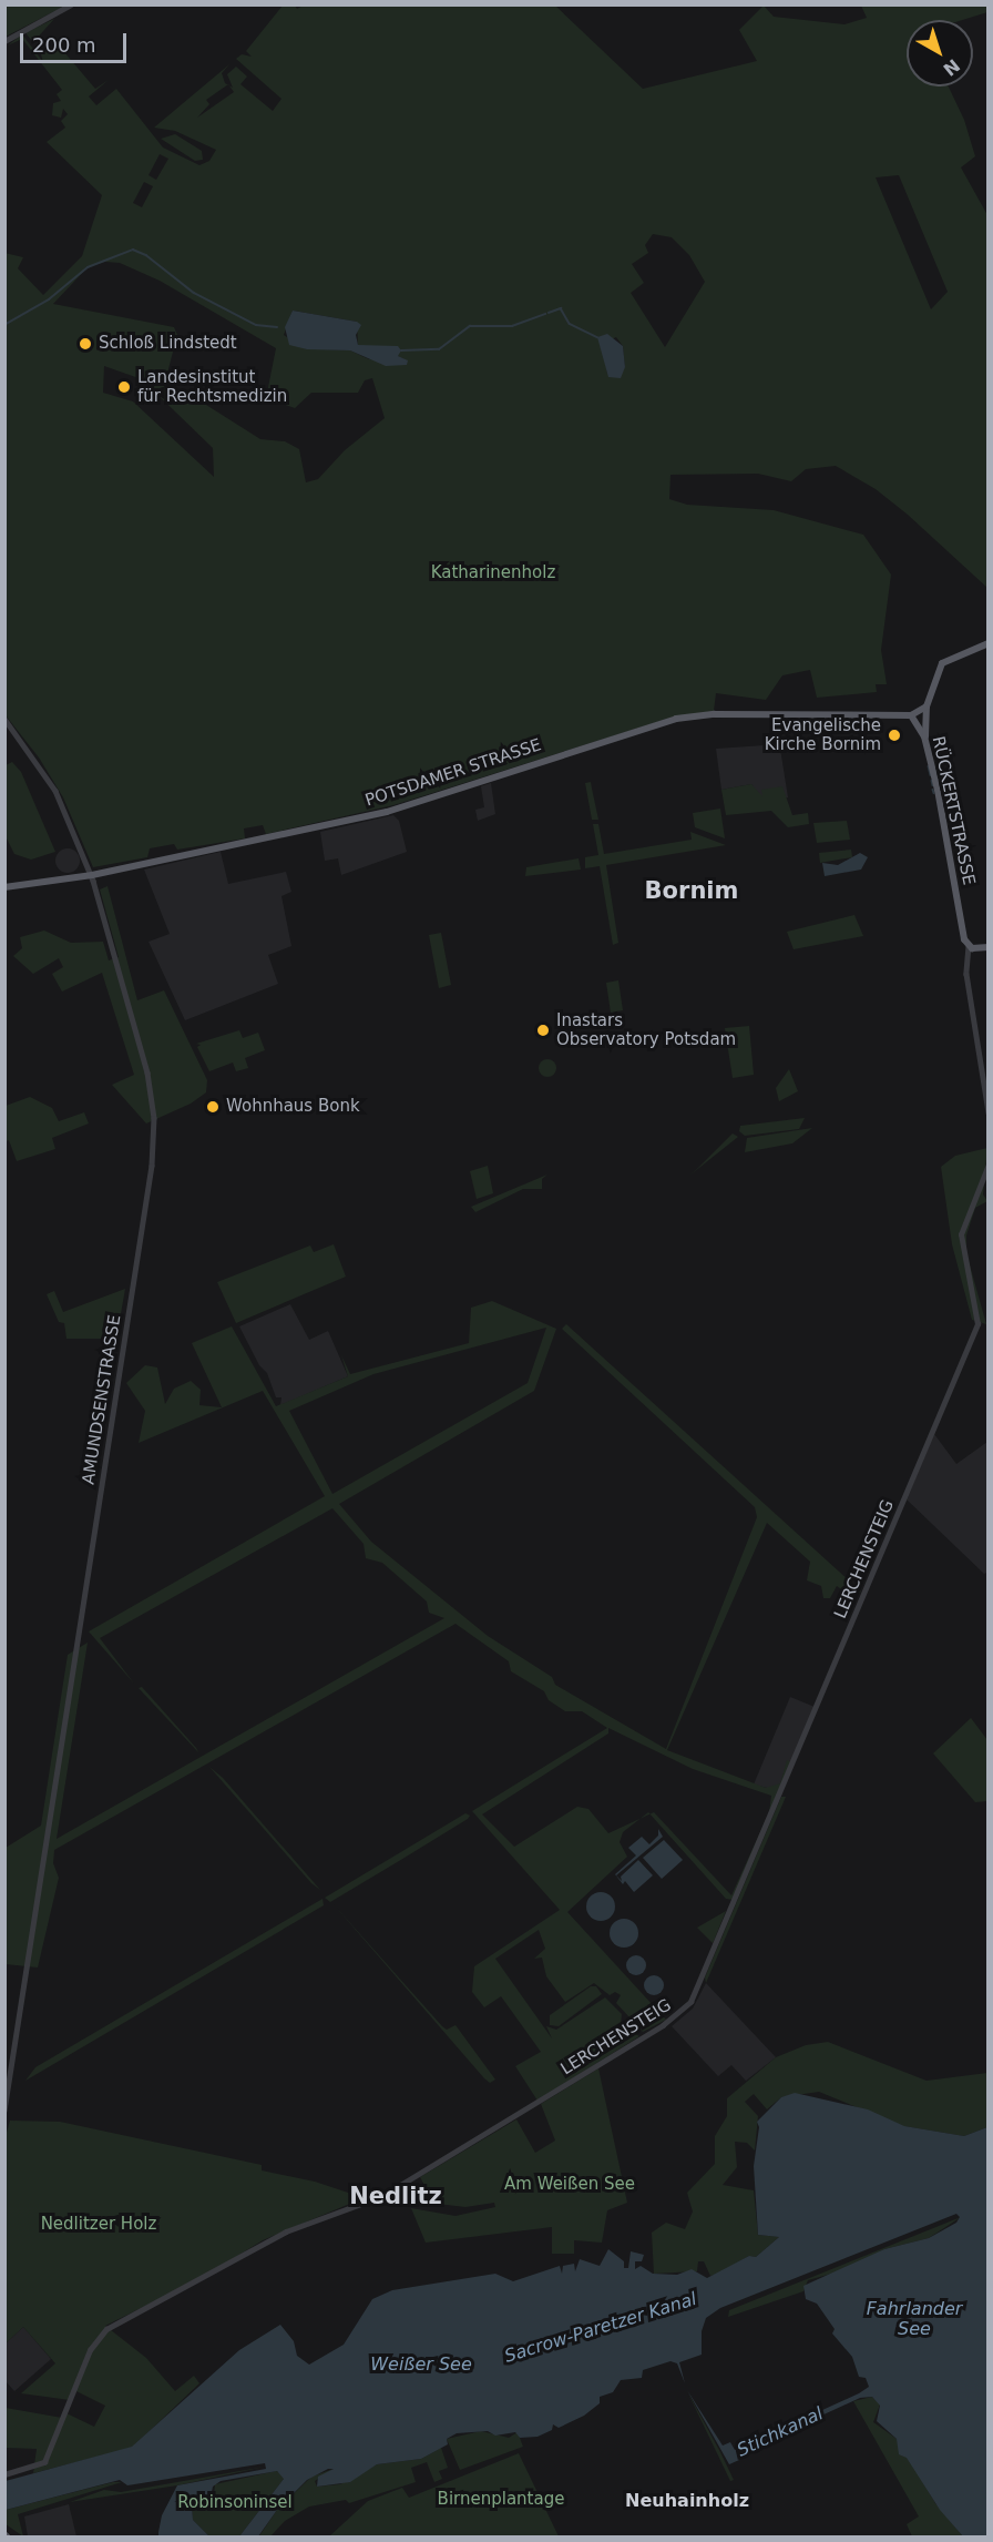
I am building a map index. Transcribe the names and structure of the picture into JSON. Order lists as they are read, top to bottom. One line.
{"streets":{"main road":["POTSDAMER STRASSE","RÜCKERTSTRASSE"],"street":["AMUNDSENSTRASSE","LERCHENSTEIG"]},"crossings":[["POTSDAMER STRASSE","RÜCKERTSTRASSE"],["POTSDAMER STRASSE","AMUNDSENSTRASSE"]],"districts":["Bornim","Nedlitz","Neuhainholz"],"water":["Fahrlander See","Sacrow-Paretzer Kanal","Weißer See","Stichkanal"],"parks":["Katharinenholz","Am Weißen See","Nedlitzer Holz","Birnenplantage","Robinsoninsel"],"places":["Schloß Lindstedt","Landesinstitut für Rechtsmedizin","Evangelische Kirche Bornim","Inastars Observatory Potsdam","Wohnhaus Bonk"],"scale_bar":"200 m","north":"bottom right"}
